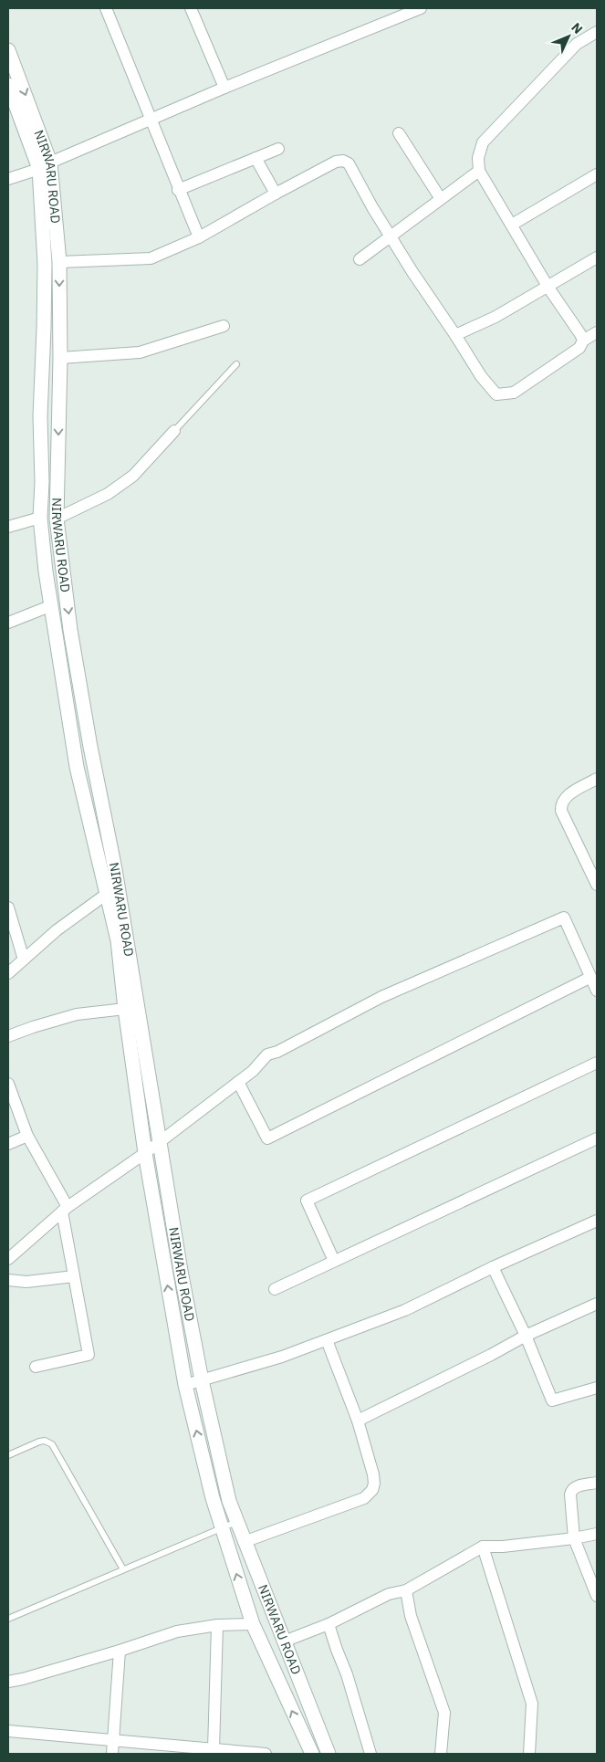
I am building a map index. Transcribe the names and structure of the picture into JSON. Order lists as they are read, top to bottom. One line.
{"streets":{"street":["NIRWARU ROAD"]},"north":"top right"}
